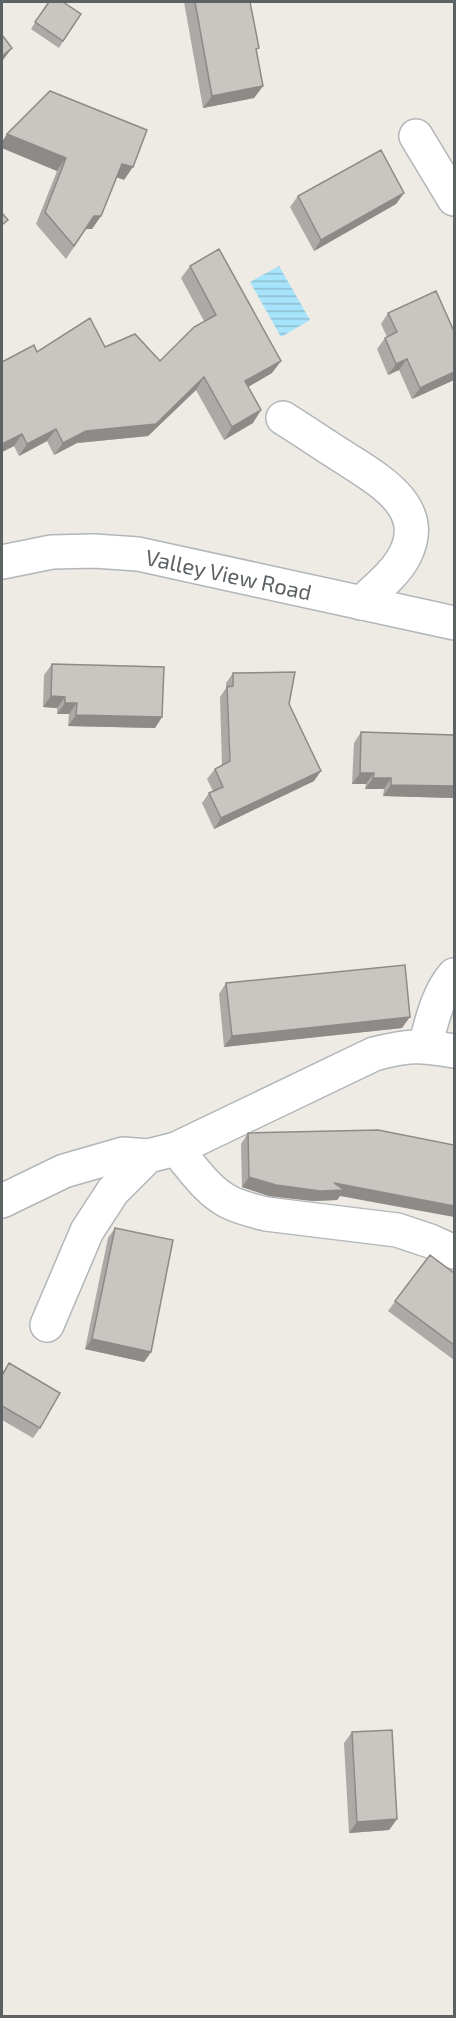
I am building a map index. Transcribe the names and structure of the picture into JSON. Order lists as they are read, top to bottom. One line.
{"streets":{"street":["Valley View Road"]}}
